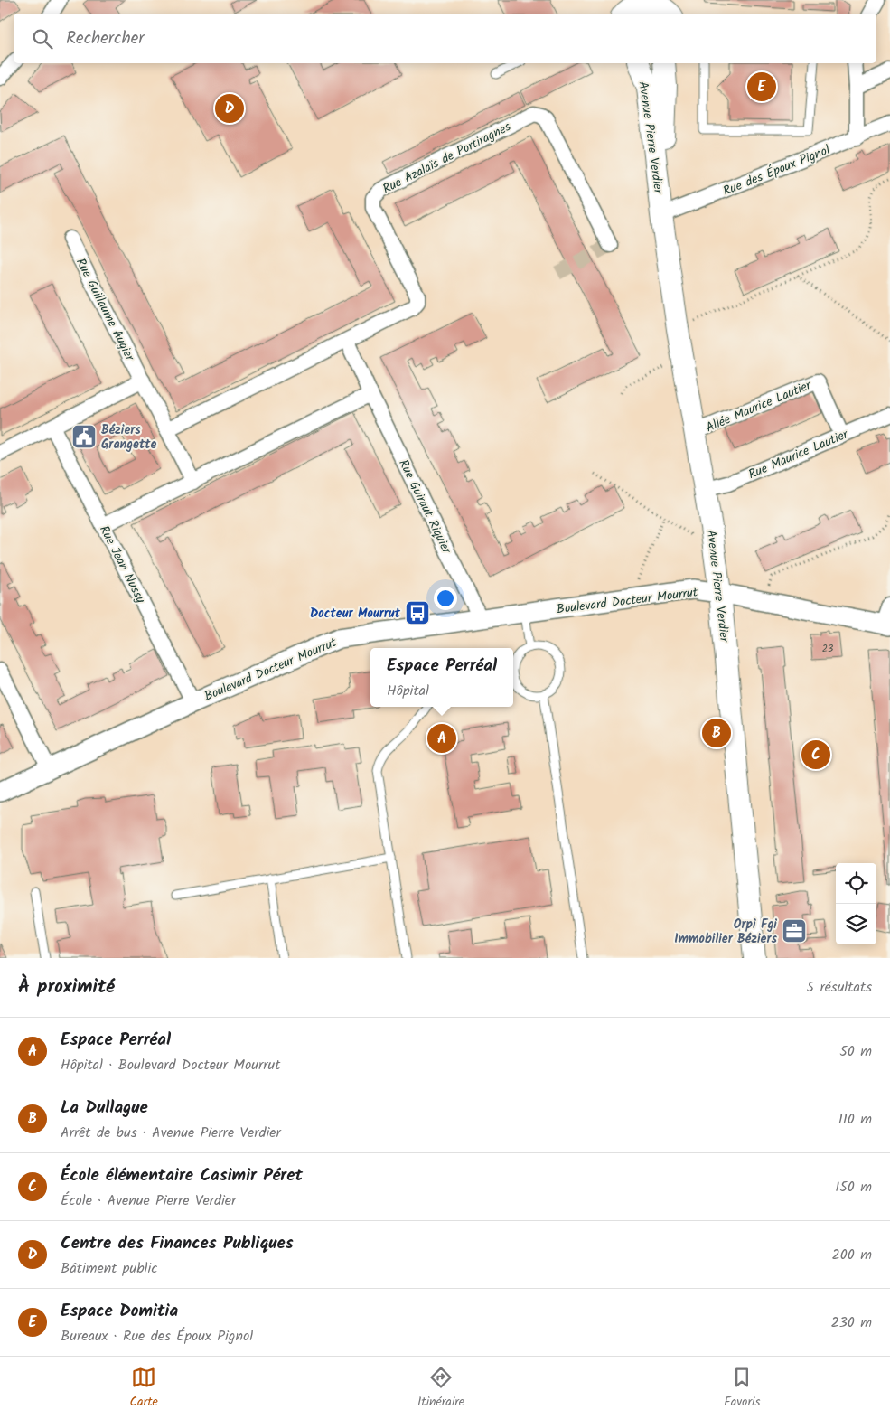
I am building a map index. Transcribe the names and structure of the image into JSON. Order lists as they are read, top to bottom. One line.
{"streets":{"main road":["Avenue Pierre Verdier"],"street":["Rue Azalaïs de Portiragnes","Rue des Époux Pignol","Rue Guillaume Augier","Allée Maurice Lautier","Rue Maurice Lautier","Rue Guiraut Riquier","Rue Jean Nussy","Boulevard Docteur Mourrut"]},"crossings":[["Avenue Pierre Verdier","Rue des Époux Pignol"],["Avenue Pierre Verdier","Allée Maurice Lautier"],["Avenue Pierre Verdier","Rue Maurice Lautier"],["Avenue Pierre Verdier","Boulevard Docteur Mourrut"],["Allée Maurice Lautier","Rue Maurice Lautier"],["Rue Guiraut Riquier","Boulevard Docteur Mourrut"],["Rue Jean Nussy","Boulevard Docteur Mourrut"]],"places":{"public building":["Béziers Grangette"],"bus stop":["Docteur Mourrut"],"office":["Orpi Fgi Immobilier Béziers"]},"house_numbers":["23"],"page":{"search":"Rechercher","pins":["E","D","B","A","C"],"popup":["Espace Perréal","Hôpital"],"heading":["À proximité","5 résultats"],"list":[{"mark":"A","name":"Espace Perréal","note":"Hôpital · Boulevard Docteur Mourrut","value":"50 m"},{"mark":"B","name":"La Dullague","note":"Arrêt de bus · Avenue Pierre Verdier","value":"110 m"},{"mark":"C","name":"École élémentaire Casimir Péret","note":"École · Avenue Pierre Verdier","value":"150 m"},{"mark":"D","name":"Centre des Finances Publiques","note":"Bâtiment public","value":"200 m"},{"mark":"E","name":"Espace Domitia","note":"Bureaux · Rue des Époux Pignol","value":"230 m"}],"nav":["Carte","Itinéraire","Favoris"]}}
